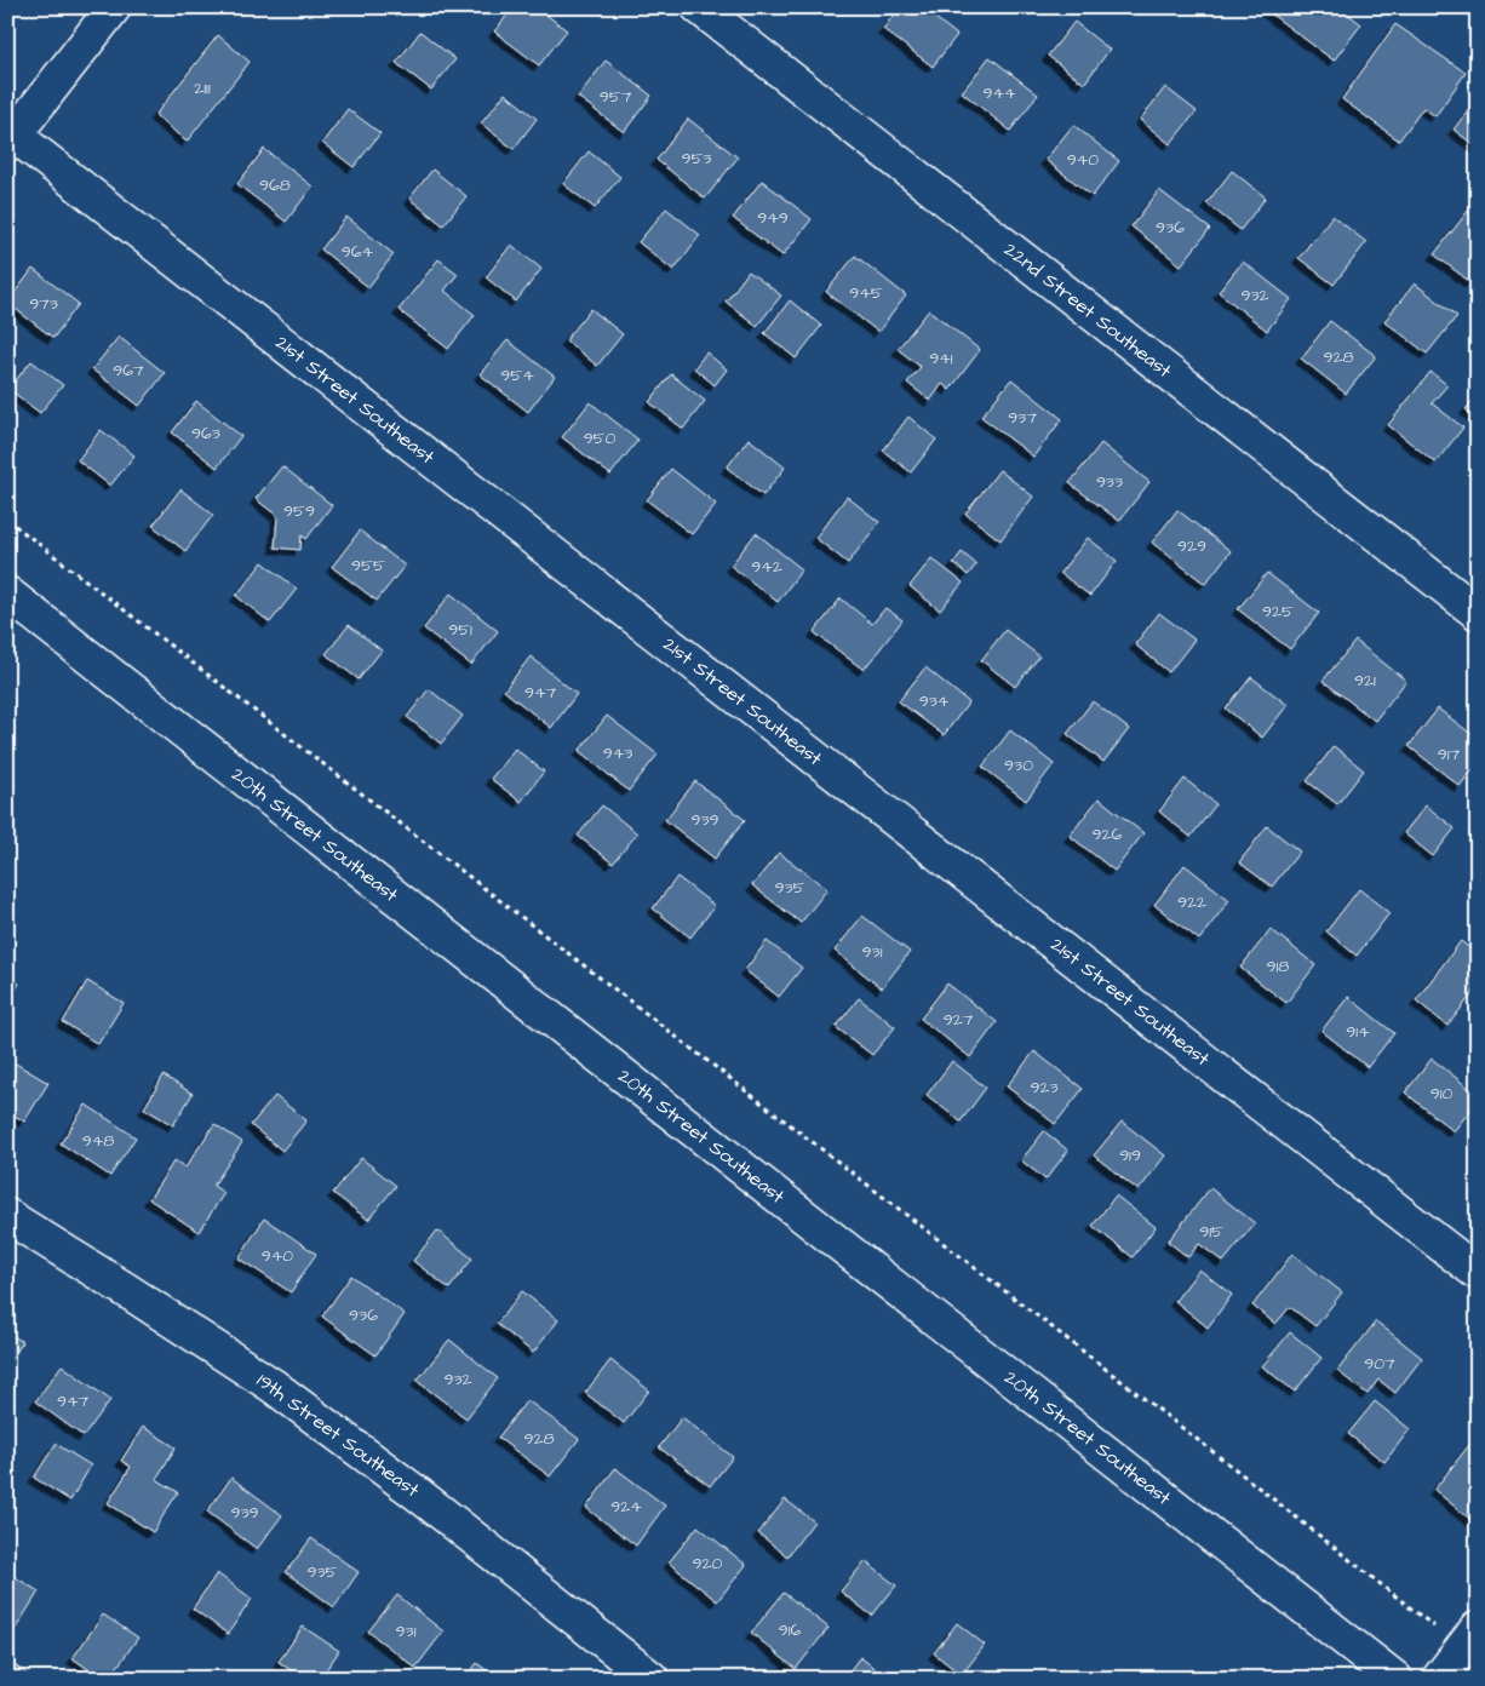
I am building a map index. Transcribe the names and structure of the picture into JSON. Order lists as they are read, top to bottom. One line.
{"streets":{"street":["22nd Street Southeast","21st Street Southeast","20th Street Southeast","19th Street Southeast"]},"house_numbers":["2111","944","957","953","940","968","949","936","964","945","932","973","928","941","967","954","937","963","950","933","959","929","955","942","925","951","921","947","934","943","917","930","939","926","935","922","931","918","927","914","923","910","948","919","915","940","936","907","932","947","928","924","939","920","935","916","931"]}
